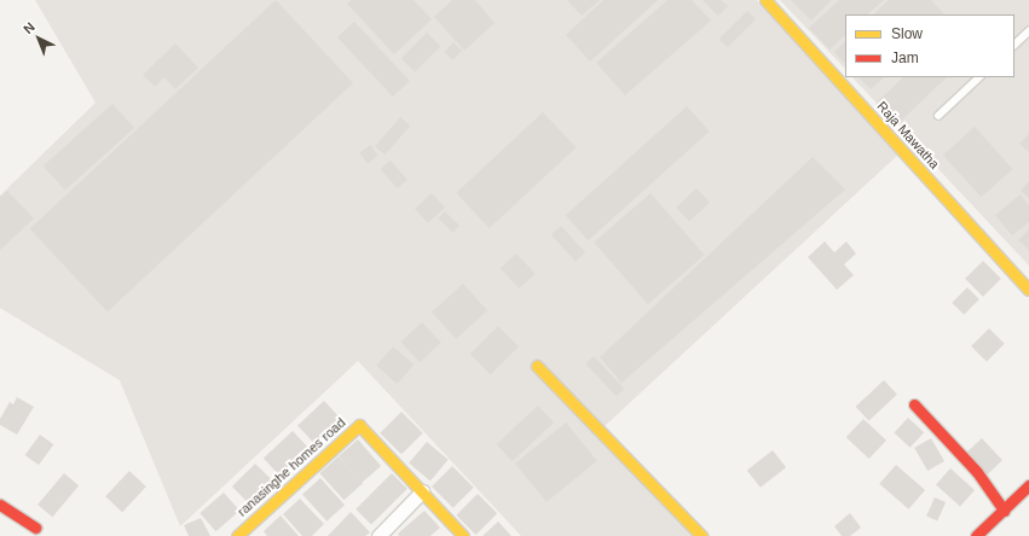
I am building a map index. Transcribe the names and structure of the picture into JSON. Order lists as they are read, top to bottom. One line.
{"streets":{"street":["Raja Mawatha","ranasinghe homes road"]},"legend":["Slow","Jam"],"north":"top left"}
